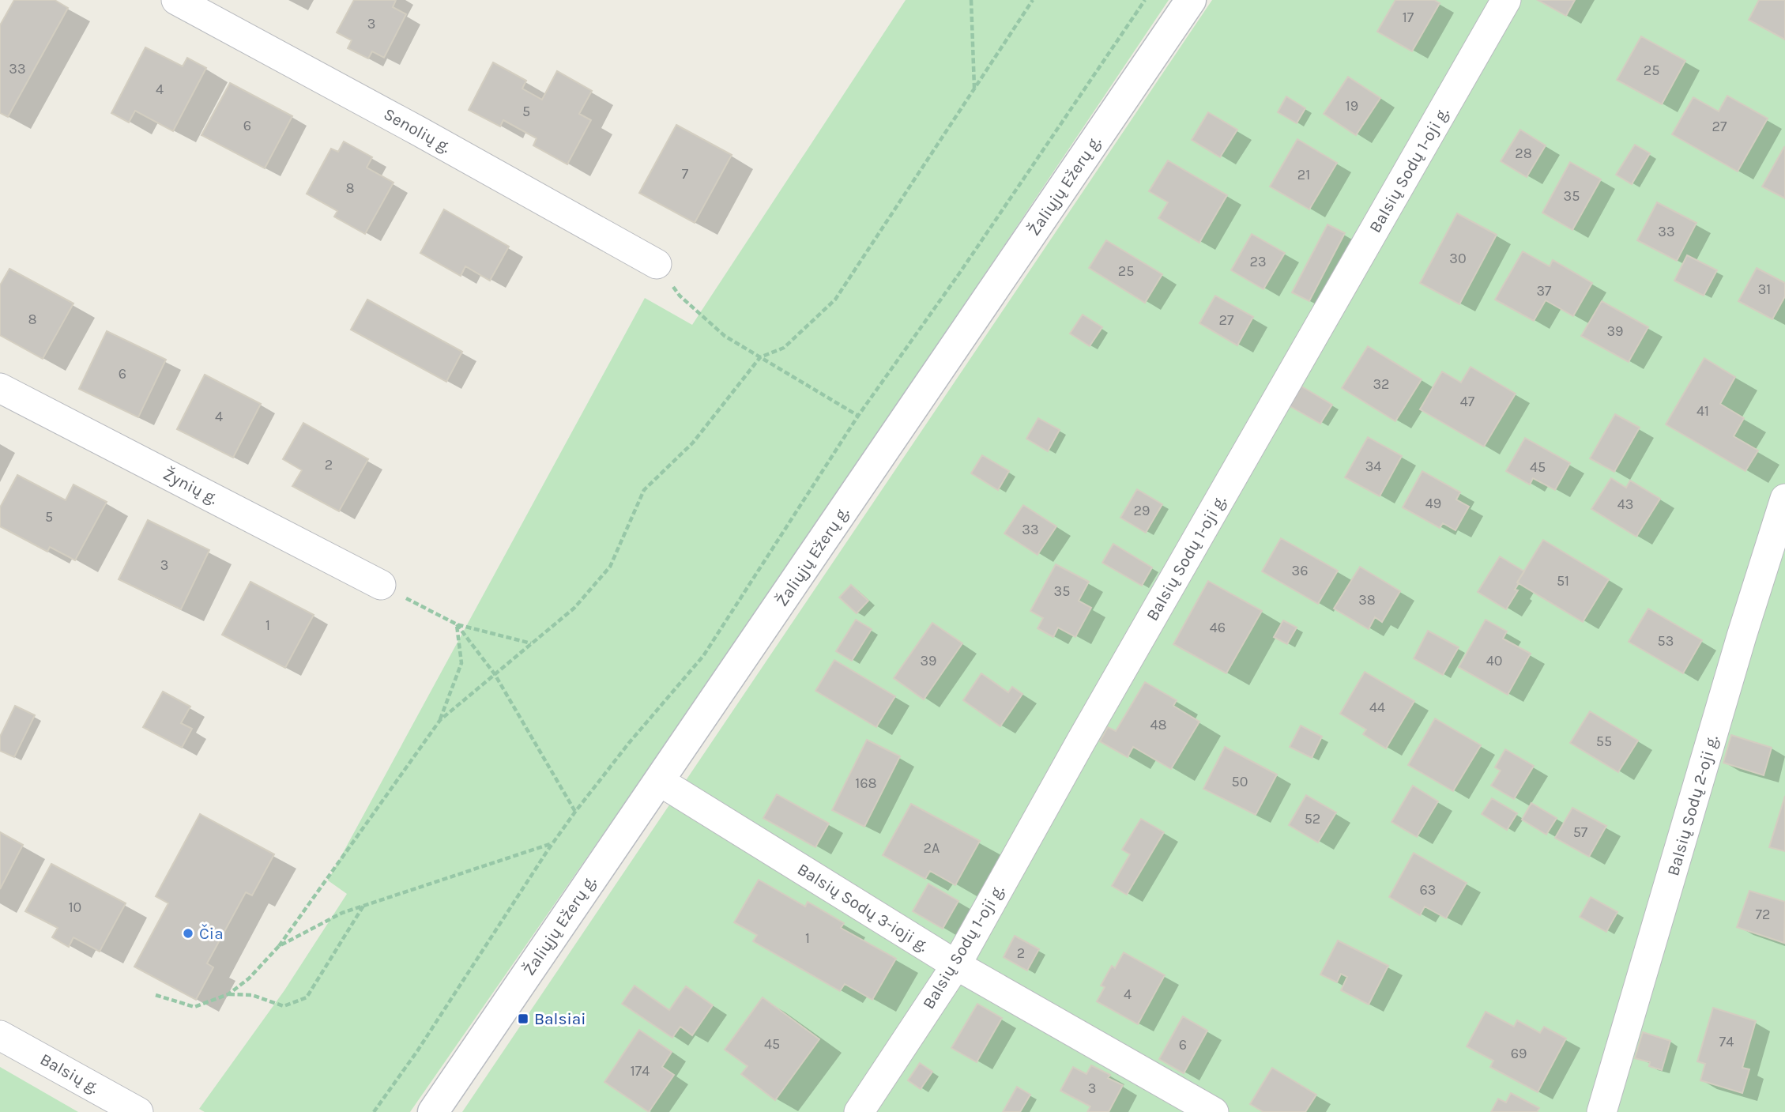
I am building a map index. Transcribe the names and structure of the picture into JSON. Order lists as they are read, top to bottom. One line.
{"streets":{"main road":["Žaliųjų Ežerų g."],"street":["Senolių g.","Balsių Sodų 1-oji g.","Žynių g.","Balsių Sodų 2-oji g.","Balsių Sodų 3-ioji g.","Balsių g."]},"crossings":[["Balsių Sodų 1-oji g.","Balsių Sodų 3-ioji g."],["Žaliųjų Ežerų g.","Balsių Sodų 3-ioji g."]],"places":{"other":["Čia"],"transit":["Balsiai"]},"house_numbers":["17","3","33","25","4","19","5","6","27","28","7","21","8","35","33","30","23","25","31","37","8","27","39","6","32","47","41","4","2","34","45","49","43","29","5","33","3","36","51","35","38","1","46","53","39","40","44","48","55","50","168","52","57","2A","63","10","72","1","2","4","74","45","6","69","174","3"]}
